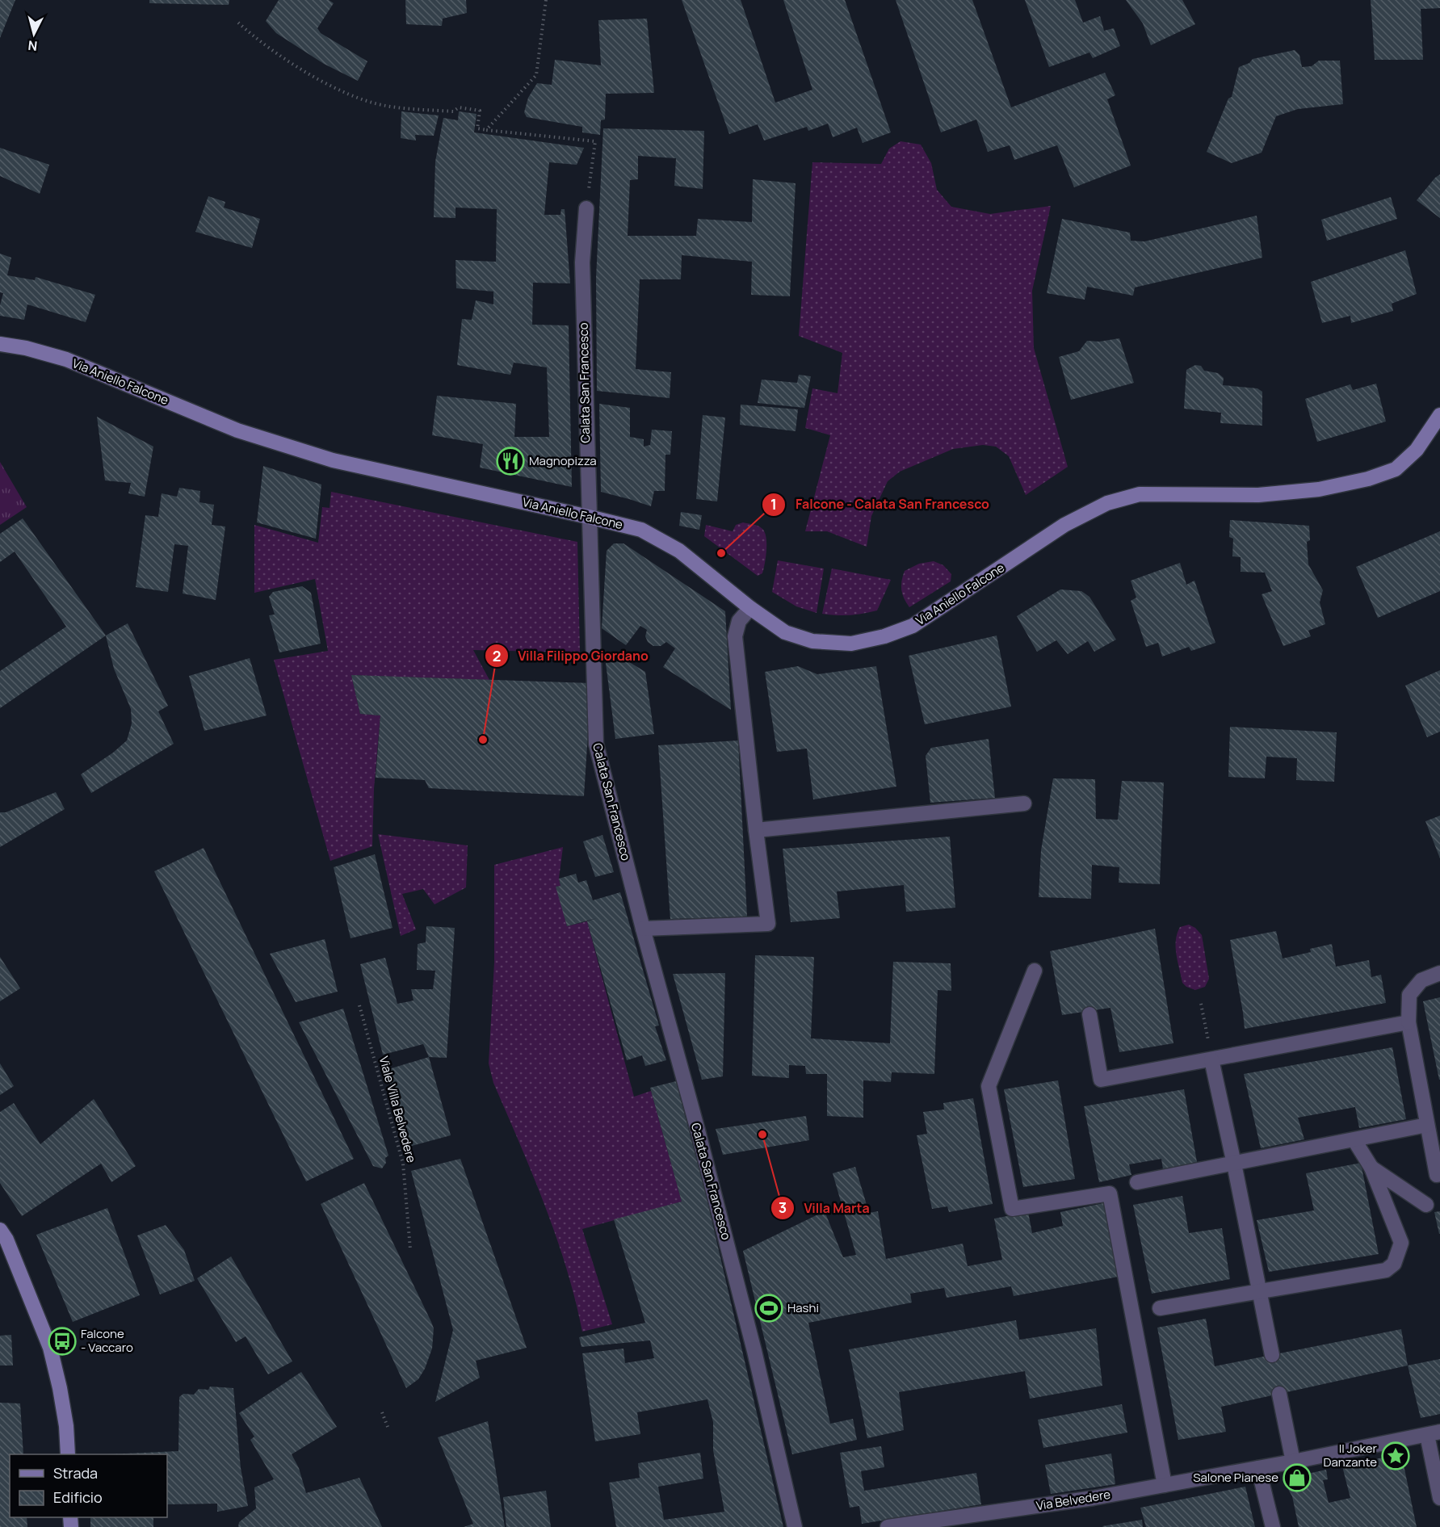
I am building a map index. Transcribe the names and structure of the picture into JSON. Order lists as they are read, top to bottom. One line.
{"streets":{"street":["Via Aniello Falcone","Calata San Francesco","Via Belvedere"],"path":["Viale Villa Belvedere"]},"crossings":[["Via Aniello Falcone","Calata San Francesco"]],"places":{"restaurant":["Magnopizza"],"other":["Falcone - Calata San Francesco","Villa Filippo Giordano","Villa Marta"],"sports":["Hashi"],"bus stop":["Falcone - Vaccaro"],"place":["Il Joker Danzante"],"shop":["Salone Pianese"]},"legend":["Strada","Edificio"],"north":"bottom"}
